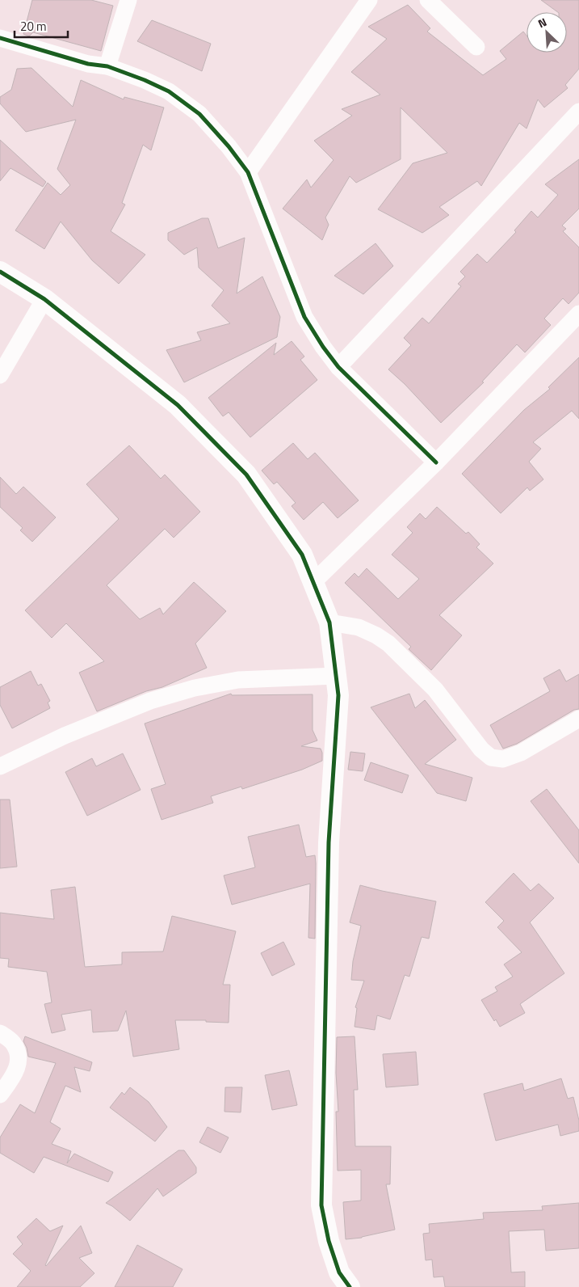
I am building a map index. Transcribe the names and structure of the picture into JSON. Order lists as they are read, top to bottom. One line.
{"scale_bar":"20 m","north":"top left"}
